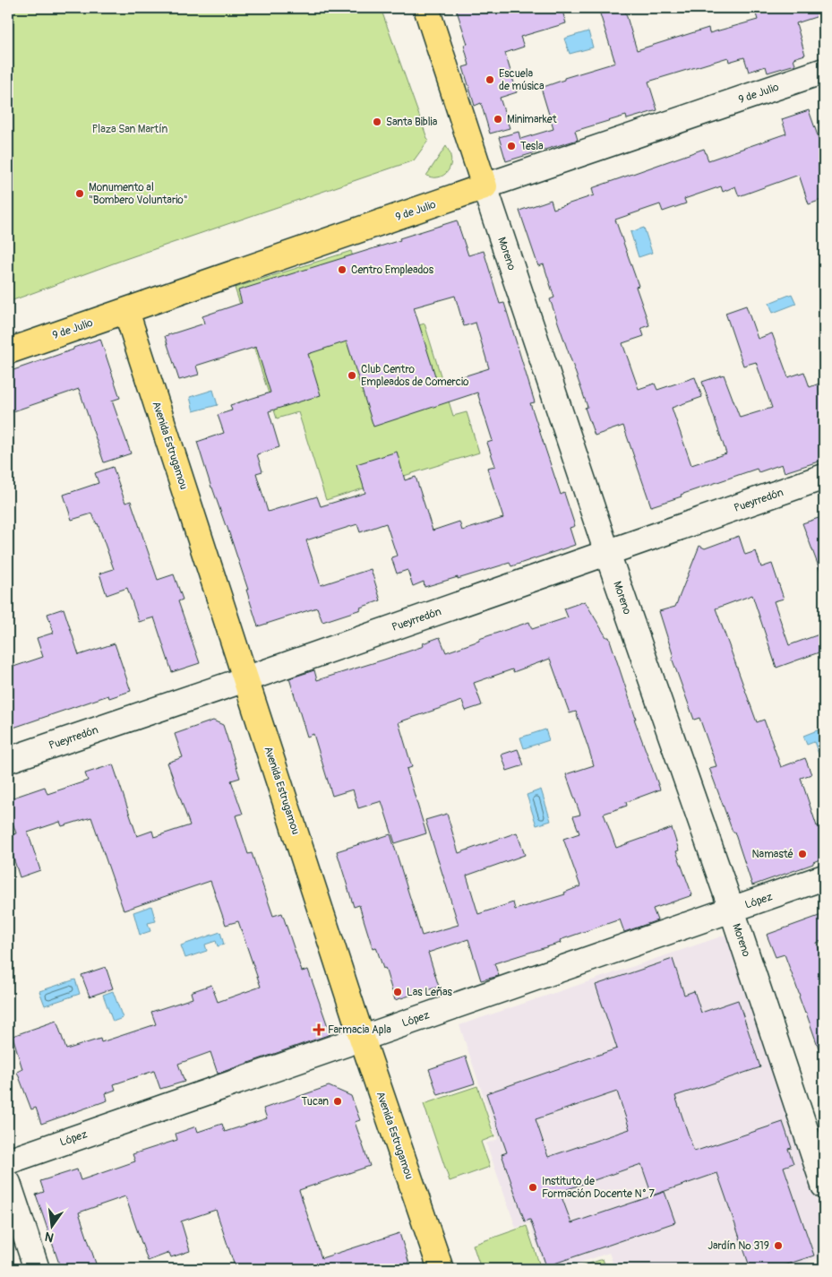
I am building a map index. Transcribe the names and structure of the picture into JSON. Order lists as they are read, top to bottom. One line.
{"streets":{"main road":["9 de Julio","Moreno","Avenida Estrugamou"],"street":["Pueyrredón","López"]},"crossings":[["9 de Julio","Moreno"],["9 de Julio","Avenida Estrugamou"],["Moreno","Pueyrredón"],["Moreno","López"],["Avenida Estrugamou","Pueyrredón"],["Avenida Estrugamou","López"]],"parks":["Plaza San Martín"],"places":{"other":["Escuela de música","Minimarket","Santa Biblia","Tesla","Monumento al \"Bombero Voluntario\"","Centro Empleados","Club Centro Empleados de Comercio","Namasté","Las Leñas","Tucan","Instituto de Formación Docente N° 7","Jardín Nº 319"],"health":["Farmacia Apla"]},"north":"bottom"}
